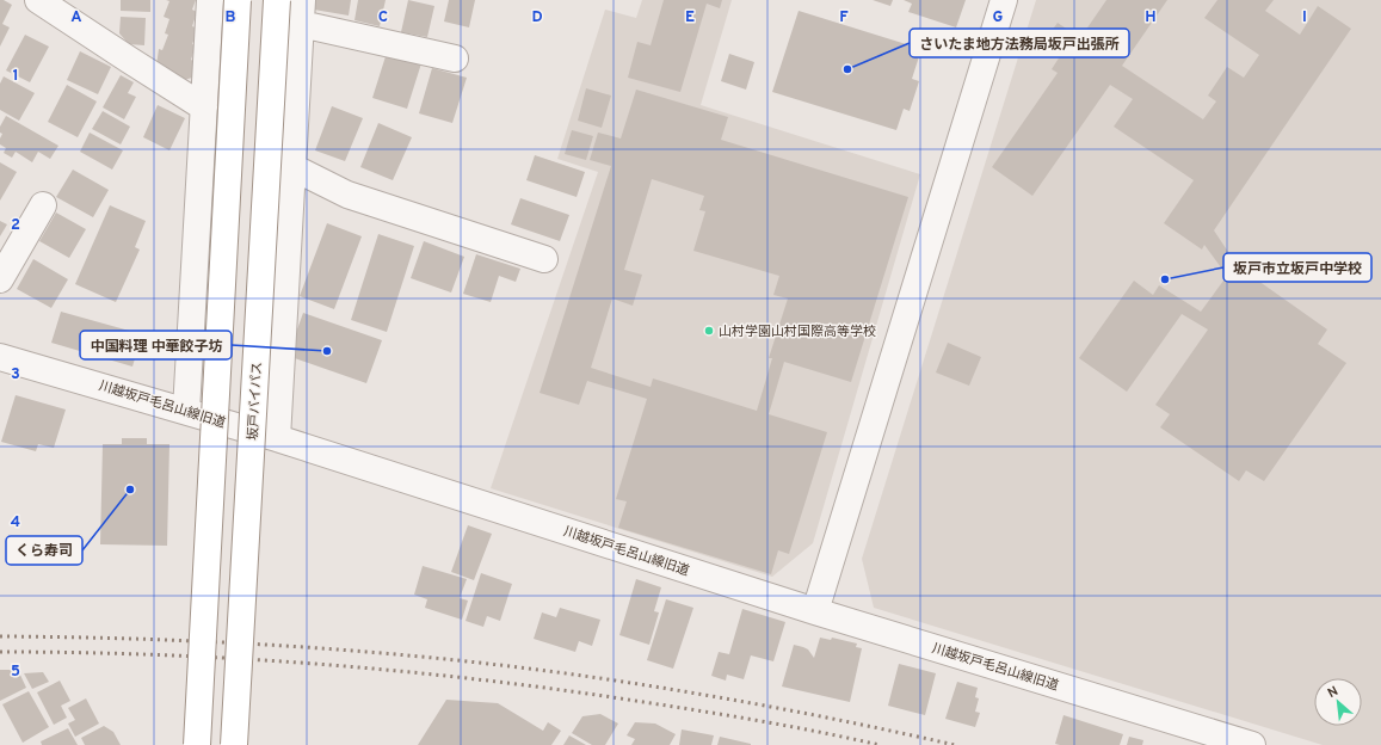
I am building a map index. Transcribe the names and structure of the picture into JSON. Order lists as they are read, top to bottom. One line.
{"streets":{"highway":["坂戸バイパス"],"street":["川越坂戸毛呂山線旧道"]},"places":["さいたま地方法務局坂戸出張所","坂戸市立坂戸中学校","山村学園山村国際高等学校","中国料理 中華餃子坊","くら寿司"],"north":"top left","grid":{"columns":["A","B","C","D","E","F","G","H","I"],"rows":["1","2","3","4","5"]}}
